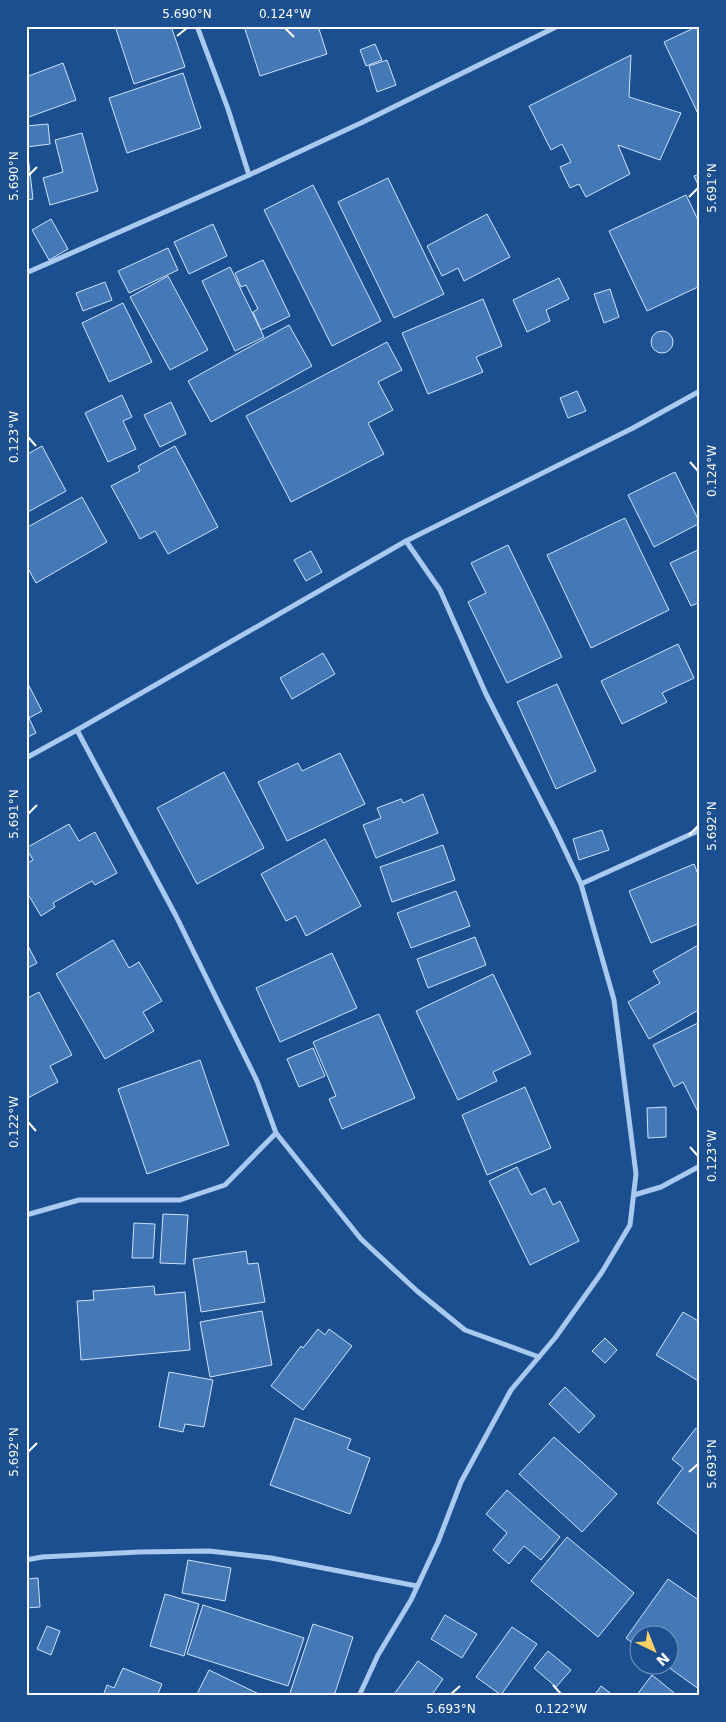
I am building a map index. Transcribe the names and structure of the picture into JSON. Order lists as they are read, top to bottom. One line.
{"north":"bottom right","coordinates":["5.690°N","0.124°W","5.691°N","0.123°W","5.692°N","0.122°W","5.693°N"]}
